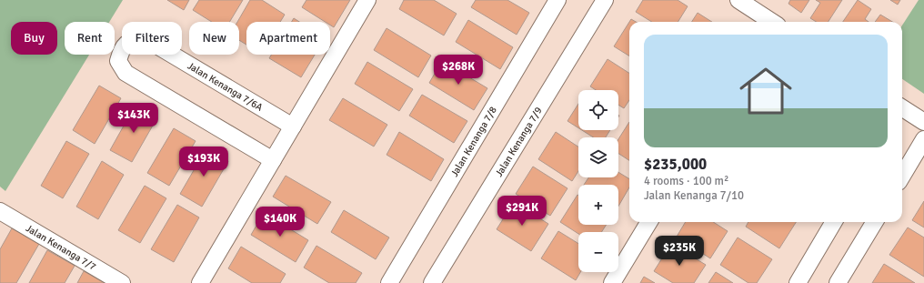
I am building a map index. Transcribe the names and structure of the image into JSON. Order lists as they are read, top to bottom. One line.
{"streets":{"street":["Jalan Kenanga 7/6A","Jalan Kenanga 7/9","Jalan Kenanga 7/8","Jalan Kenanga 7/7"]},"page":{"chip":["Buy","Rent","Filters","New","Apartment"],"list":[{"name":"$235,000","note":"4 rooms · 100 m² · Jalan Kenanga 7/10"}],"price":["$268K","$143K","$193K","$291K","$140K","$235K"],"map_buttons":["+","−"]}}
